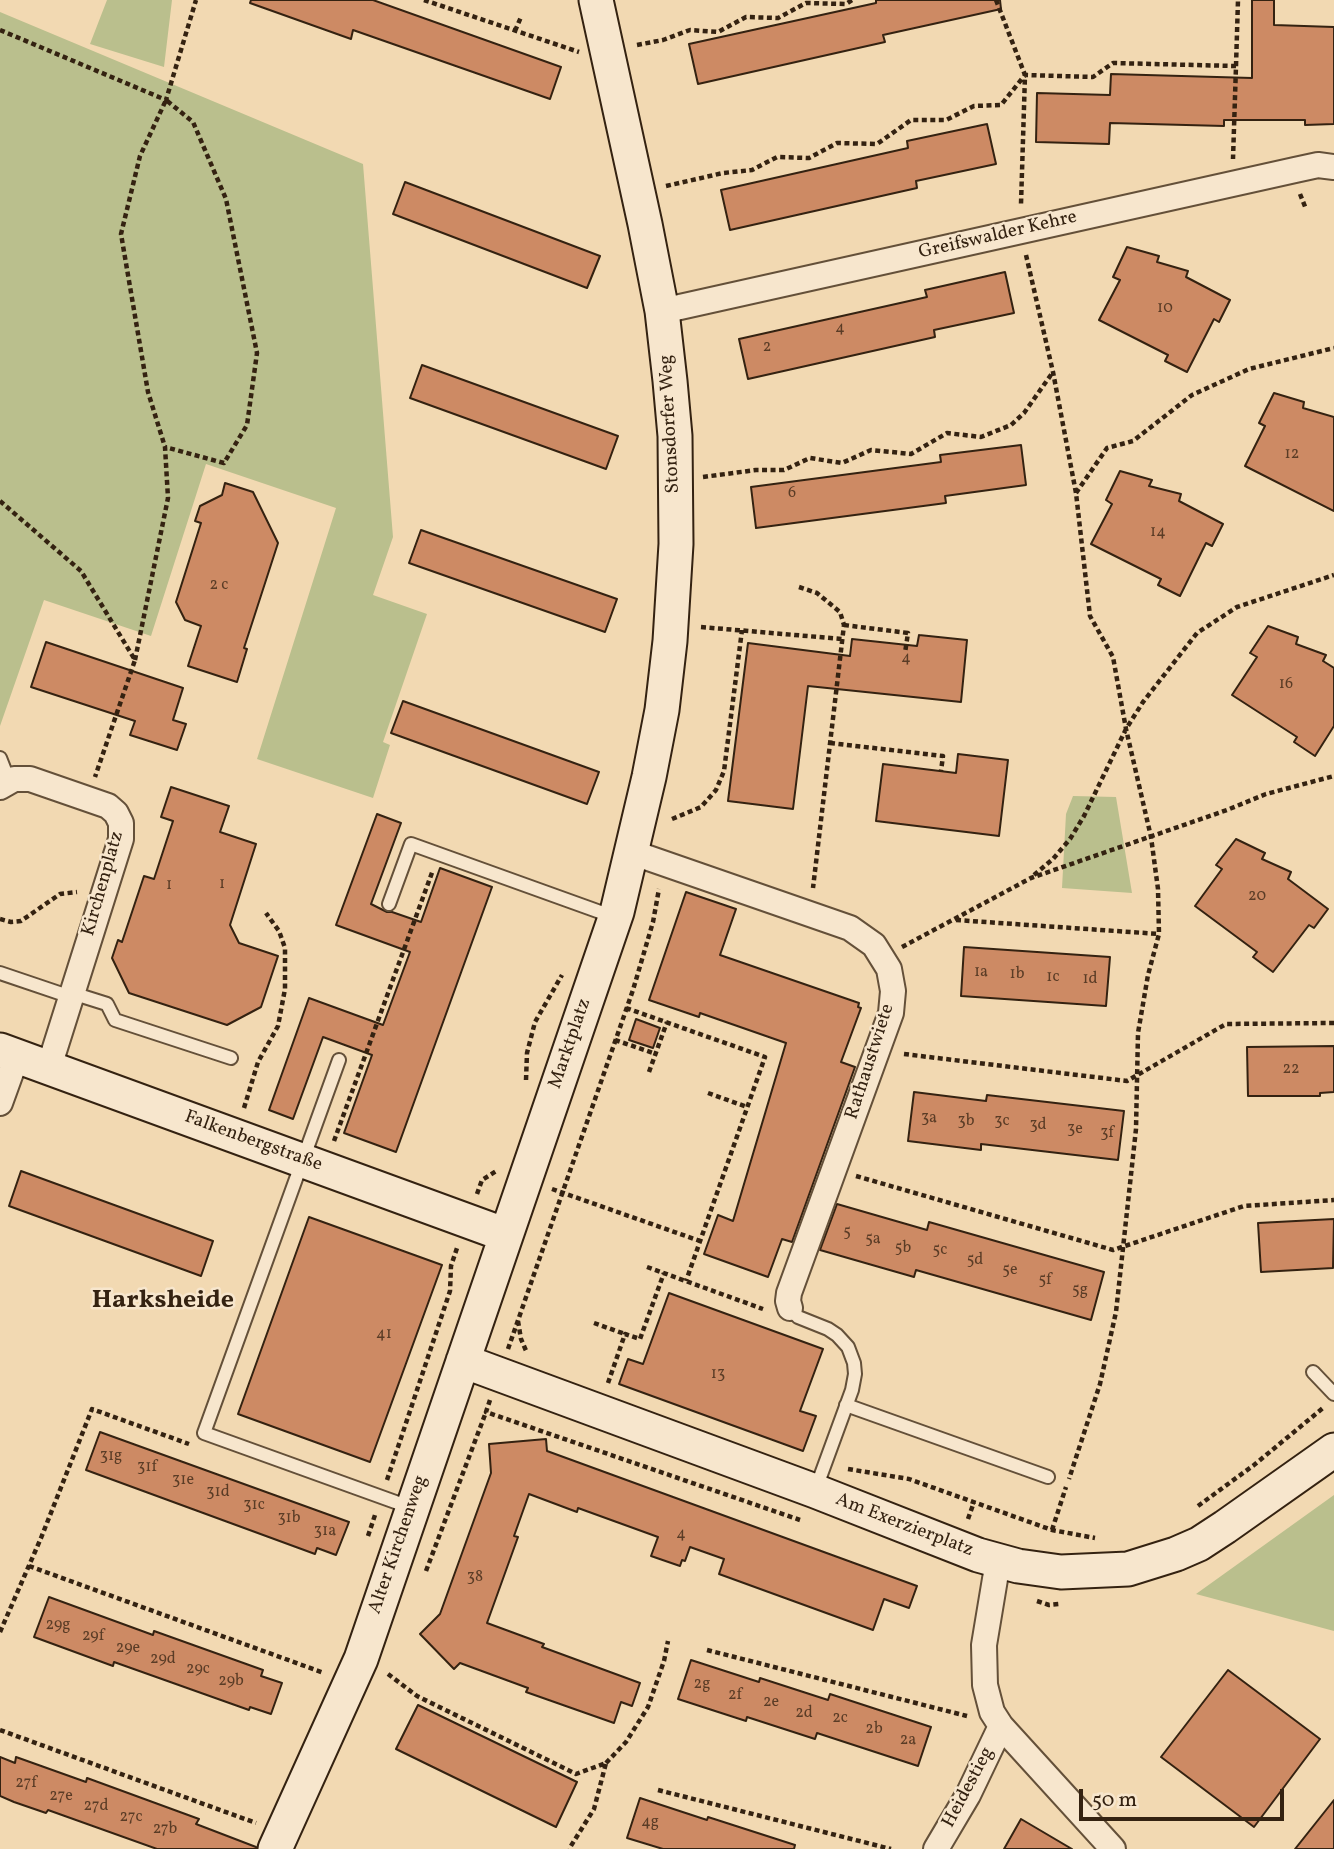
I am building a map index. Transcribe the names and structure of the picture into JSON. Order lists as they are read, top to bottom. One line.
{"streets":{"main road":["Stonsdorfer Weg","Marktplatz","Falkenbergstraße","Am Exerzierplatz","Alter Kirchenweg"],"street":["Greifswalder Kehre","Kirchenplatz","Rathaustwiete","Heidestieg"]},"crossings":[["Greifswalder Kehre","Stonsdorfer Weg"],["Stonsdorfer Weg","Marktplatz"],["Stonsdorfer Weg","Rathaustwiete"],["Kirchenplatz","Falkenbergstraße"],["Marktplatz","Rathaustwiete"],["Marktplatz","Falkenbergstraße"],["Marktplatz","Alter Kirchenweg"],["Falkenbergstraße","Alter Kirchenweg"],["Am Exerzierplatz","Alter Kirchenweg"]],"districts":["Harksheide"],"house_numbers":["10","4","2","12","6","14","2 c","4","16","1","1","20","1a","1b","1c","1d","22","3a","3b","3c","3d","3e","3f","5","5a","5b","5c","5d","5e","5f","5g","41","13","31g","31f","31e","31d","31c","31b","31a","4","38","29g","29f","29e","29d","29c","29b","2g","2f","2e","2d","2c","2b","2a","27f","27e","27d","27c","4g","27b"],"scale_bar":"50 m"}
